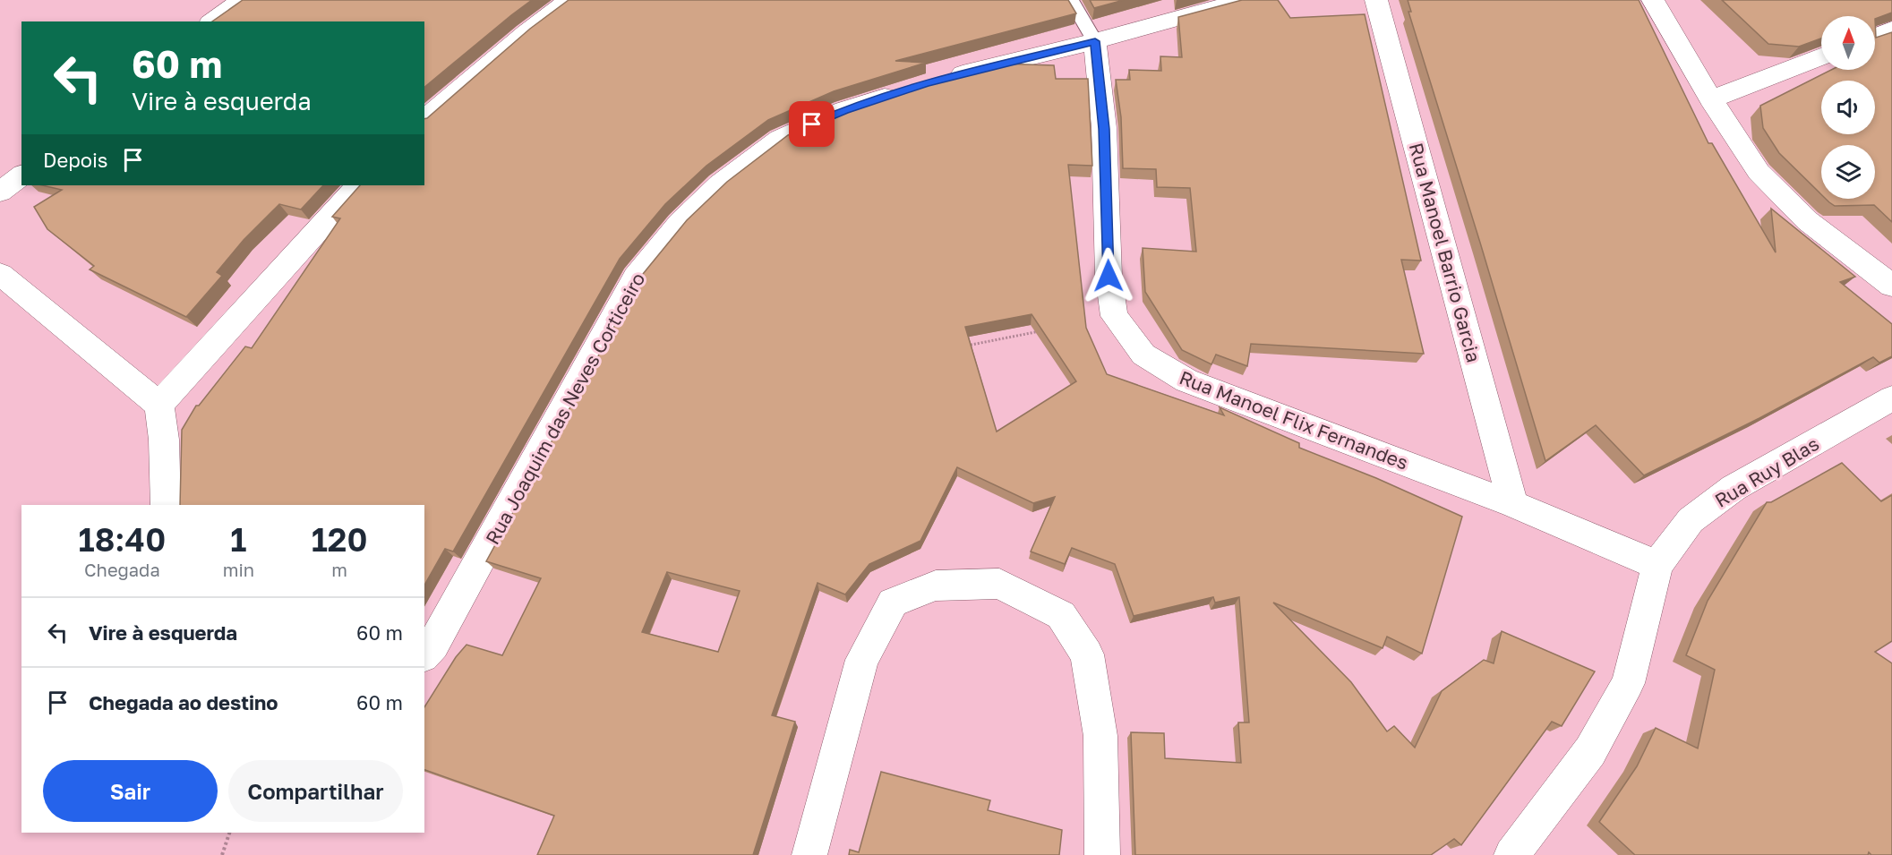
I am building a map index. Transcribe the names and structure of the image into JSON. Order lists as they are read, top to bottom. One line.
{"streets":{"street":["Rua Manoel Barrio Garcia","Rua Joaquim das Neves Corticeiro","Rua Manoel Flix Fernandes","Rua Ruy Blas"]},"crossings":[["Rua Manoel Barrio Garcia","Rua Manoel Flix Fernandes"],["Rua Manoel Flix Fernandes","Rua Ruy Blas"]],"north":"top","page":{"turn":["60 m","Vire à esquerda"],"then":"Depois","eta":["18:40","Chegada","1","min","120","m"],"list":[{"name":"Vire à esquerda","value":"60 m"},{"name":"Chegada ao destino","value":"60 m"}],"buttons":["Sair","Compartilhar"]}}
